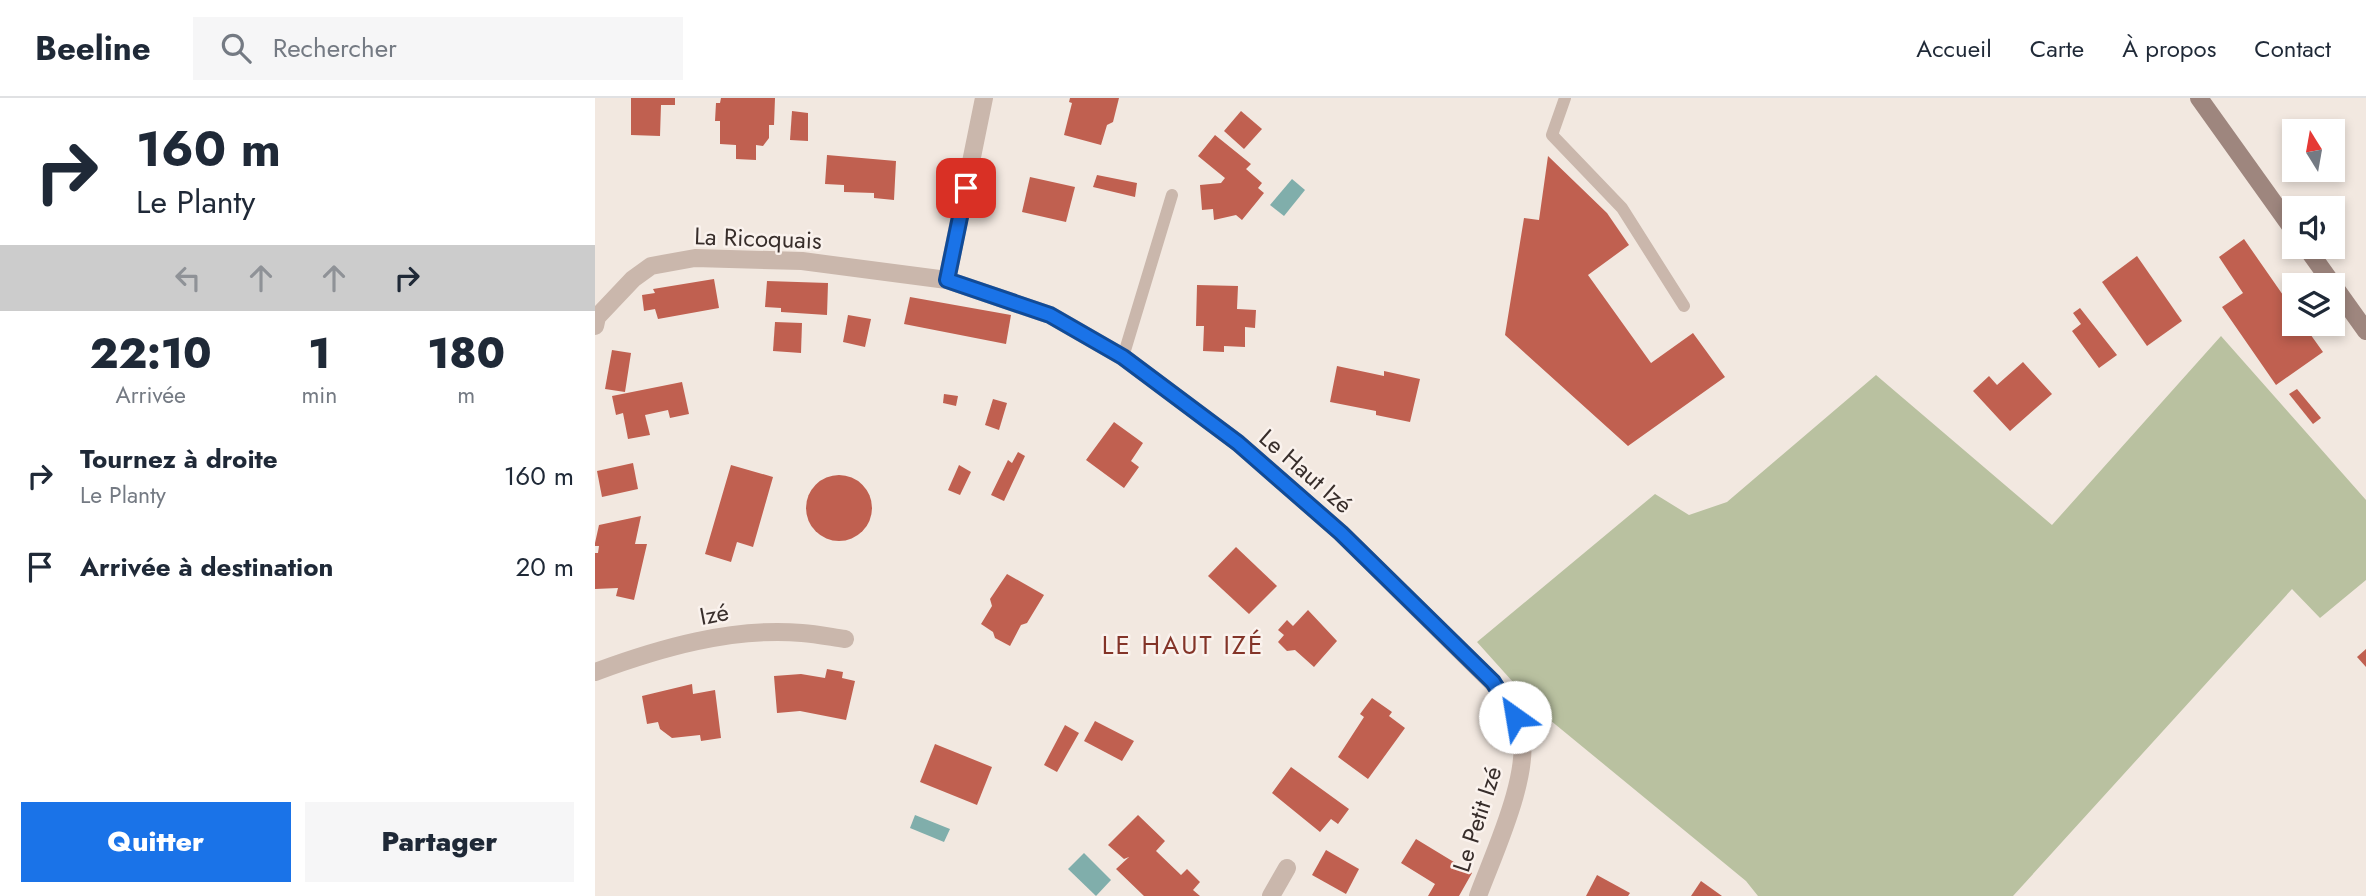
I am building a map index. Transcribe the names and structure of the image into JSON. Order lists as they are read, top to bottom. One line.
{"streets":{"street":["La Ricoquais","Le Haut Izé","Izé","Le Petit Izé"]},"crossings":[["La Ricoquais","Le Haut Izé"],["Le Haut Izé","Le Petit Izé"]],"districts":["LE HAUT IZÉ"],"north":"top","page":{"header":"Beeline","search":"Rechercher","nav":["Accueil","Carte","À propos","Contact"],"turn":["160 m","Le Planty"],"eta":["22:10","Arrivée","1","min","180","m"],"list":[{"name":"Tournez à droite","note":"Le Planty","value":"160 m"},{"name":"Arrivée à destination","value":"20 m"}],"buttons":["Quitter","Partager"]}}
